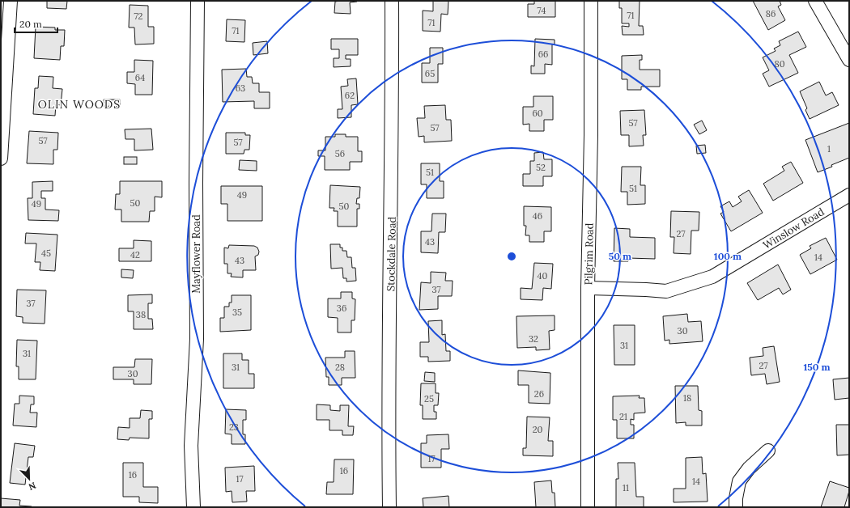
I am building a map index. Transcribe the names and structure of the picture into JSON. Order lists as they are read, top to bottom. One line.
{"streets":{"street":["Winslow Road","Mayflower Road","Stockdale Road","Pilgrim Road"]},"crossings":[["Winslow Road","Pilgrim Road"]],"districts":["OLIN WOODS"],"house_numbers":["74","86","71","72","71","71","66","80","65","64","63","62","60","57","57","57","57","1","56","52","51","51","49","50","49","50","46","27","43","45","42","14","43","40","37","37","36","35","38","30","32","31","31","27","31","28","30","26","18","25","21","23","20","17","16","16","17","14","11"],"scale_bar":"20 m","north":"bottom right","rings":["50 m","100 m","150 m"]}
